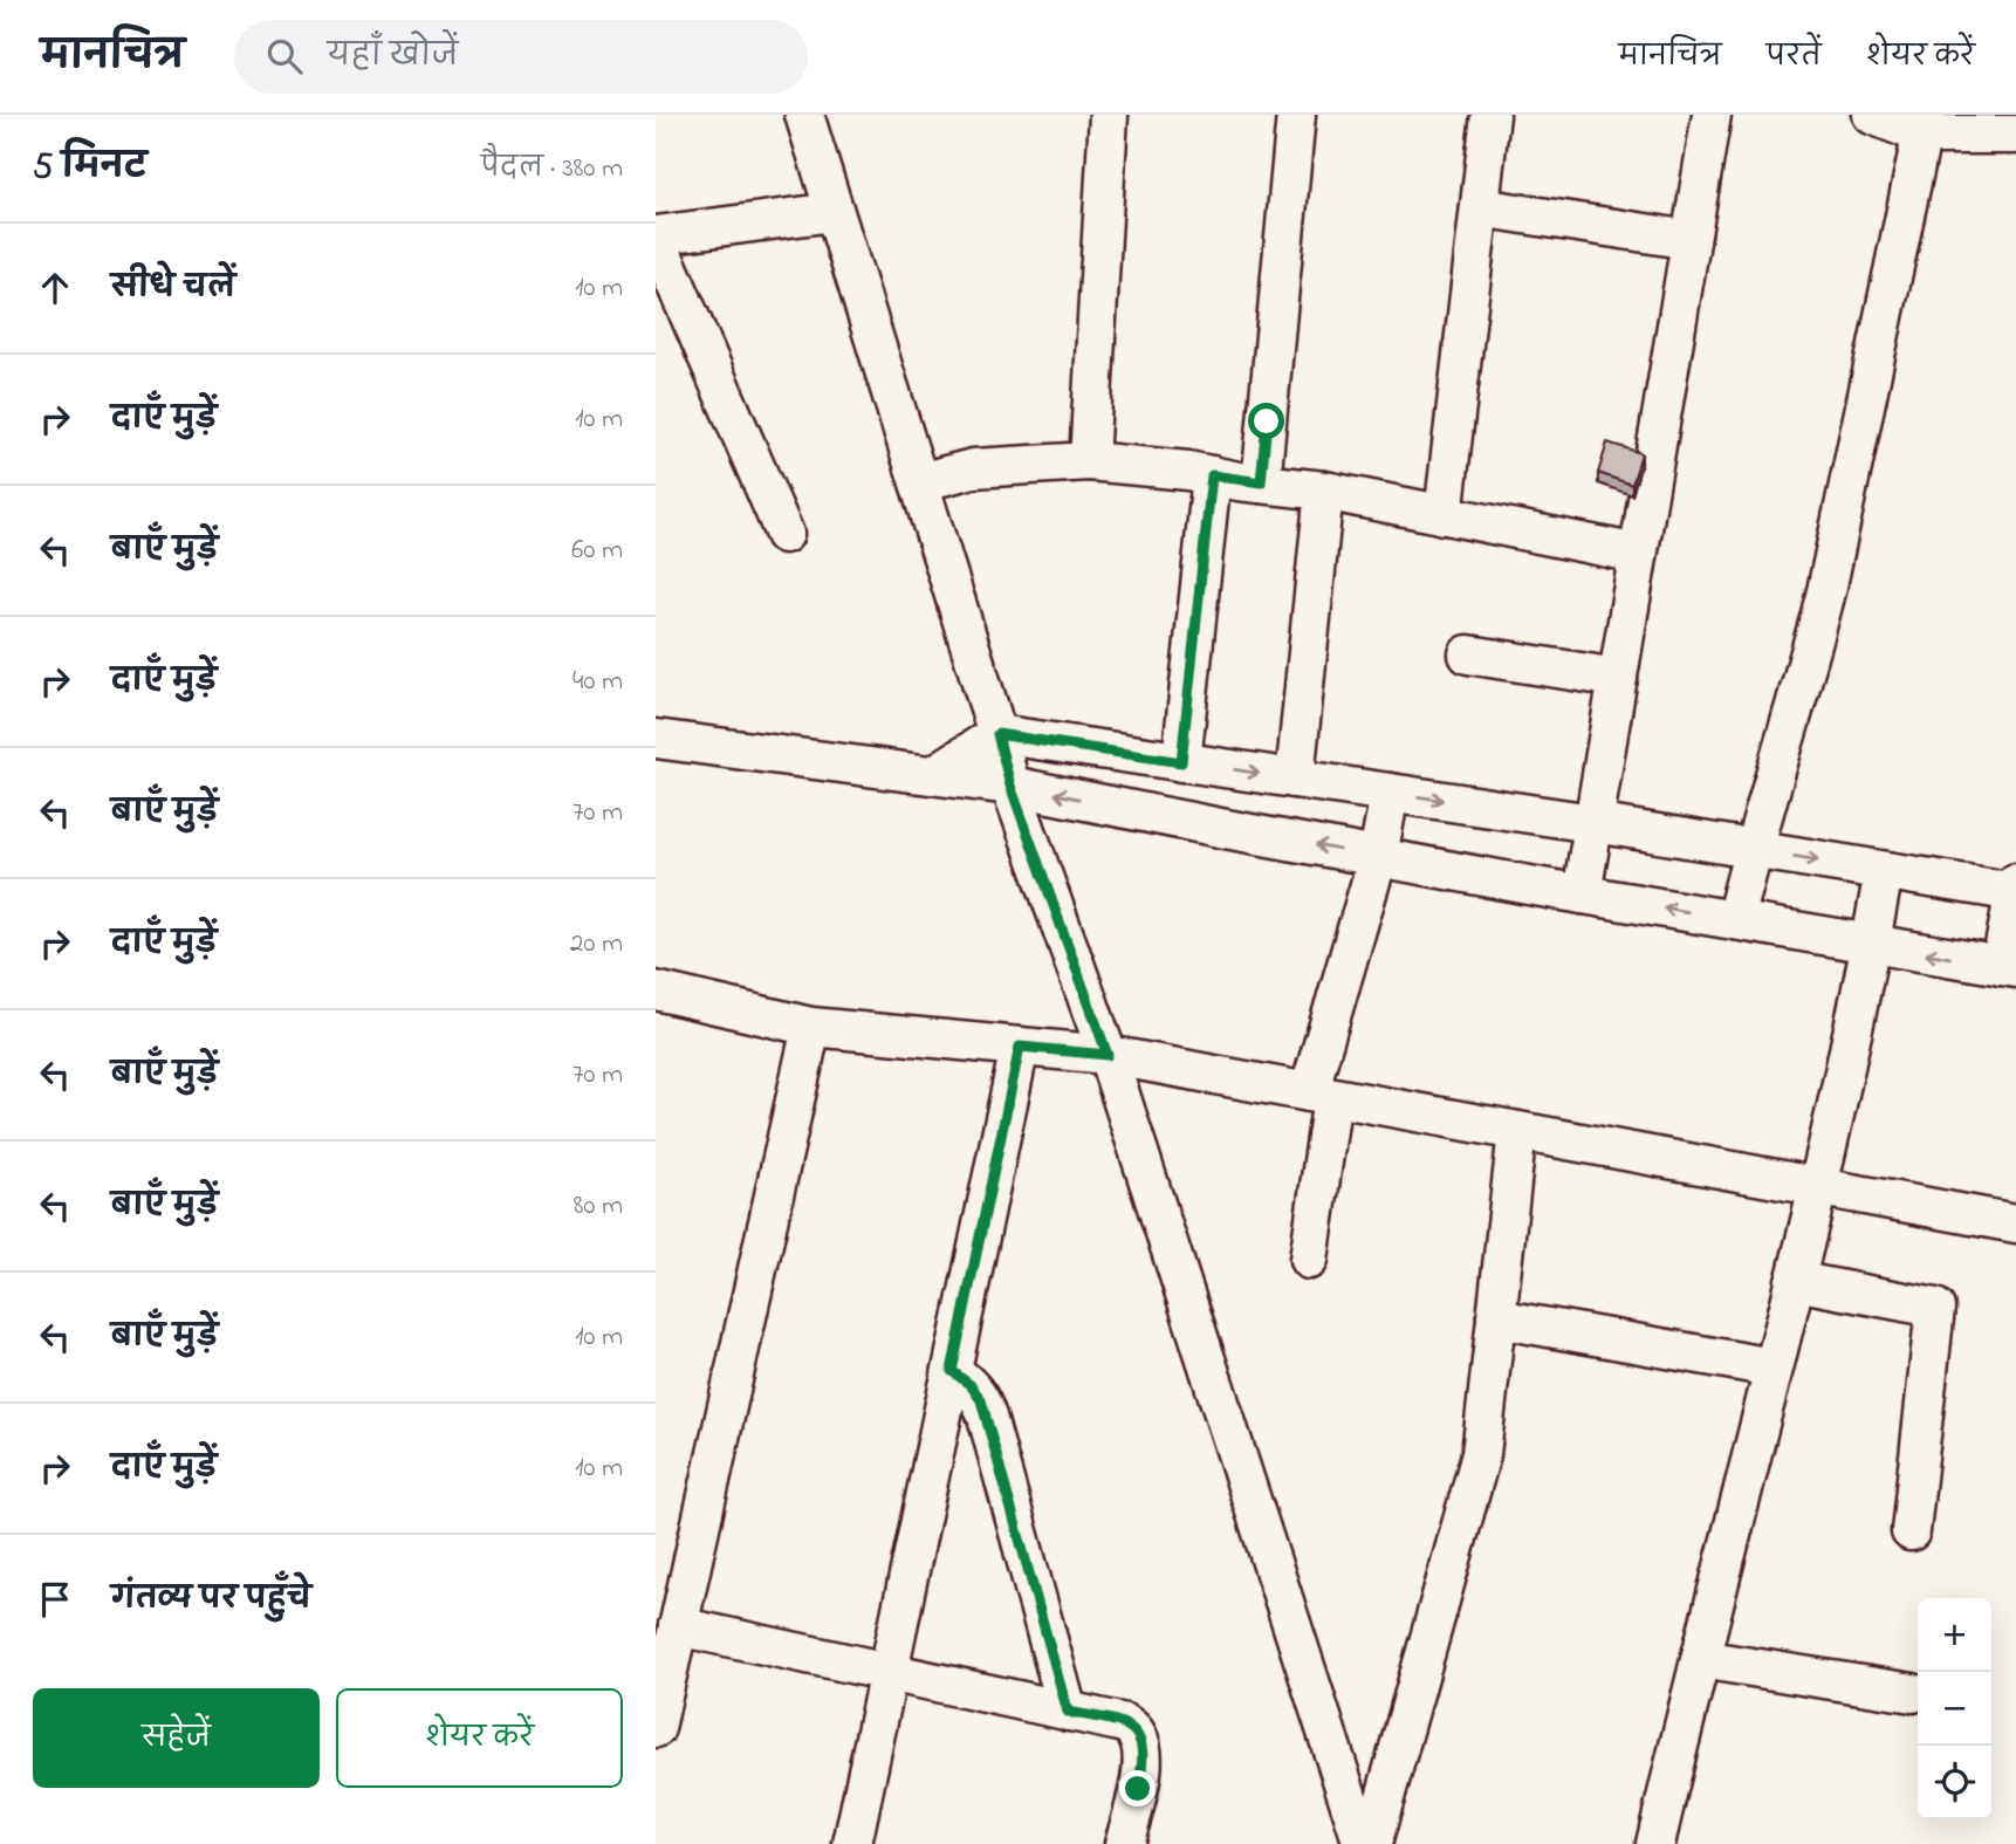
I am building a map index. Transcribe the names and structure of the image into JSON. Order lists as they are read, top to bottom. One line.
{"page":{"header":"मानचित्र","search":"यहाँ खोजें","nav":["मानचित्र","परतें","शेयर करें"],"heading":["5 मिनट","पैदल · 380 m"],"list":[["सीधे चलें","10 m"],["दाएँ मुड़ें","10 m"],["बाएँ मुड़ें","60 m"],["दाएँ मुड़ें","40 m"],["बाएँ मुड़ें","70 m"],["दाएँ मुड़ें","20 m"],["बाएँ मुड़ें","70 m"],["बाएँ मुड़ें","80 m"],["बाएँ मुड़ें","10 m"],["दाएँ मुड़ें","10 m"],"गंतव्य पर पहुँचे"],"map_buttons":["+","−"],"buttons":["सहेजें","शेयर करें"]}}
